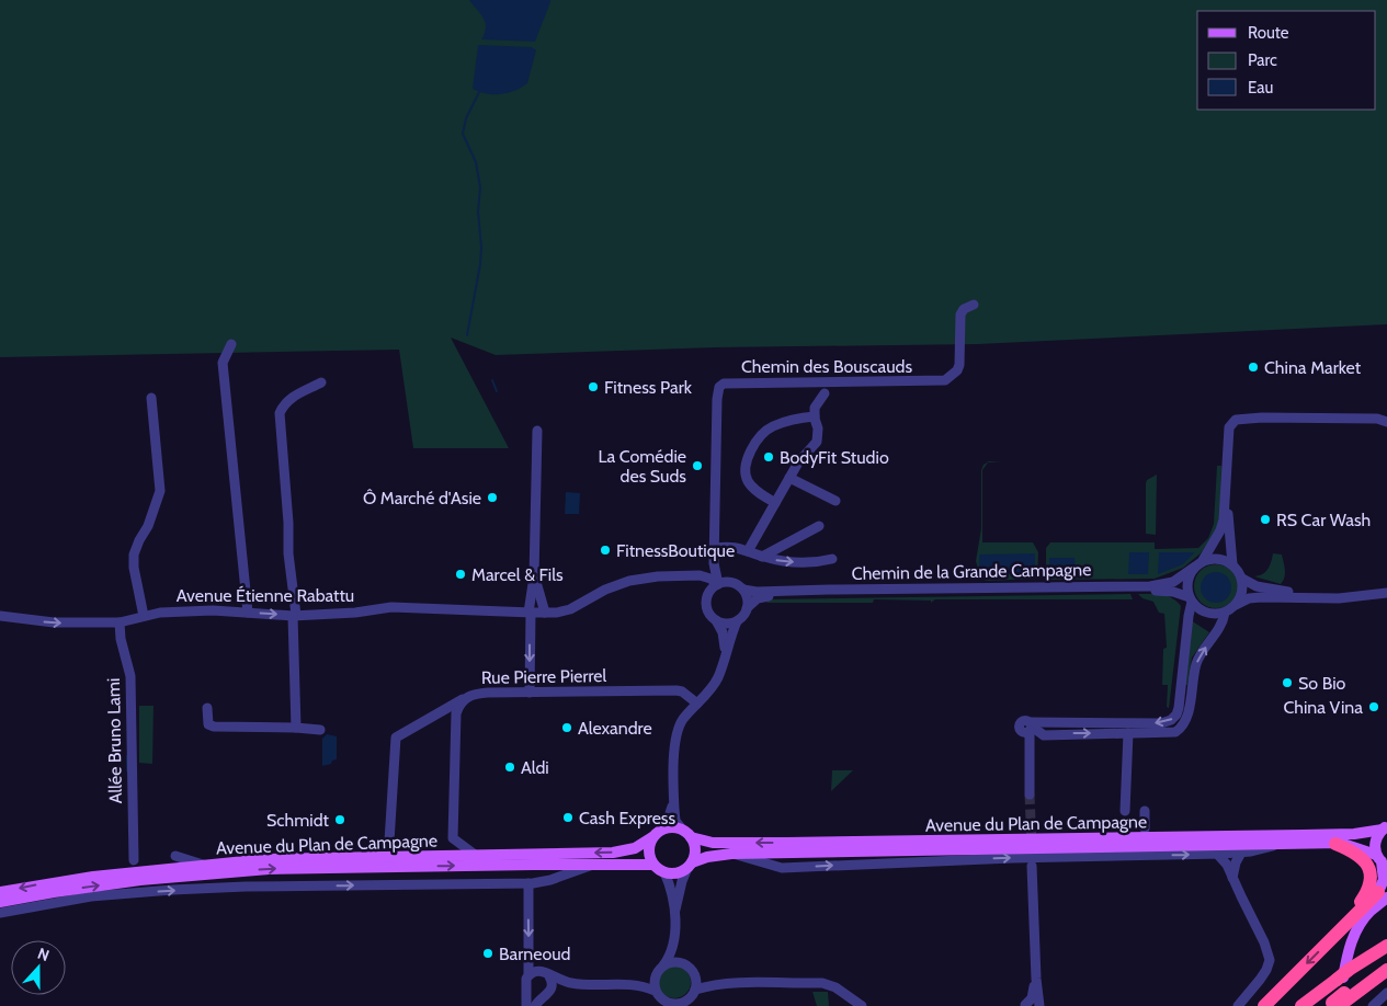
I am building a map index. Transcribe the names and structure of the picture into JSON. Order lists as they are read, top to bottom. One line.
{"streets":{"main road":["Avenue du Plan de Campagne"],"street":["Chemin des Bouscauds","Chemin de la Grande Campagne","Avenue Étienne Rabattu","Rue Pierre Pierrel","Allée Bruno Lami"]},"crossings":[["Chemin des Bouscauds","Chemin de la Grande Campagne"],["Avenue Étienne Rabattu","Allée Bruno Lami"],["Rue Pierre Pierrel","Avenue du Plan de Campagne"]],"places":["China Market","Fitness Park","BodyFit Studio","La Comédie des Suds","Ô Marché d'Asie","RS Car Wash","FitnessBoutique","Marcel & Fils","So Bio","China Vina","Alexandre","Aldi","Cash Express","Schmidt","Barneoud"],"legend":["Route","Parc","Eau"],"north":"top"}
